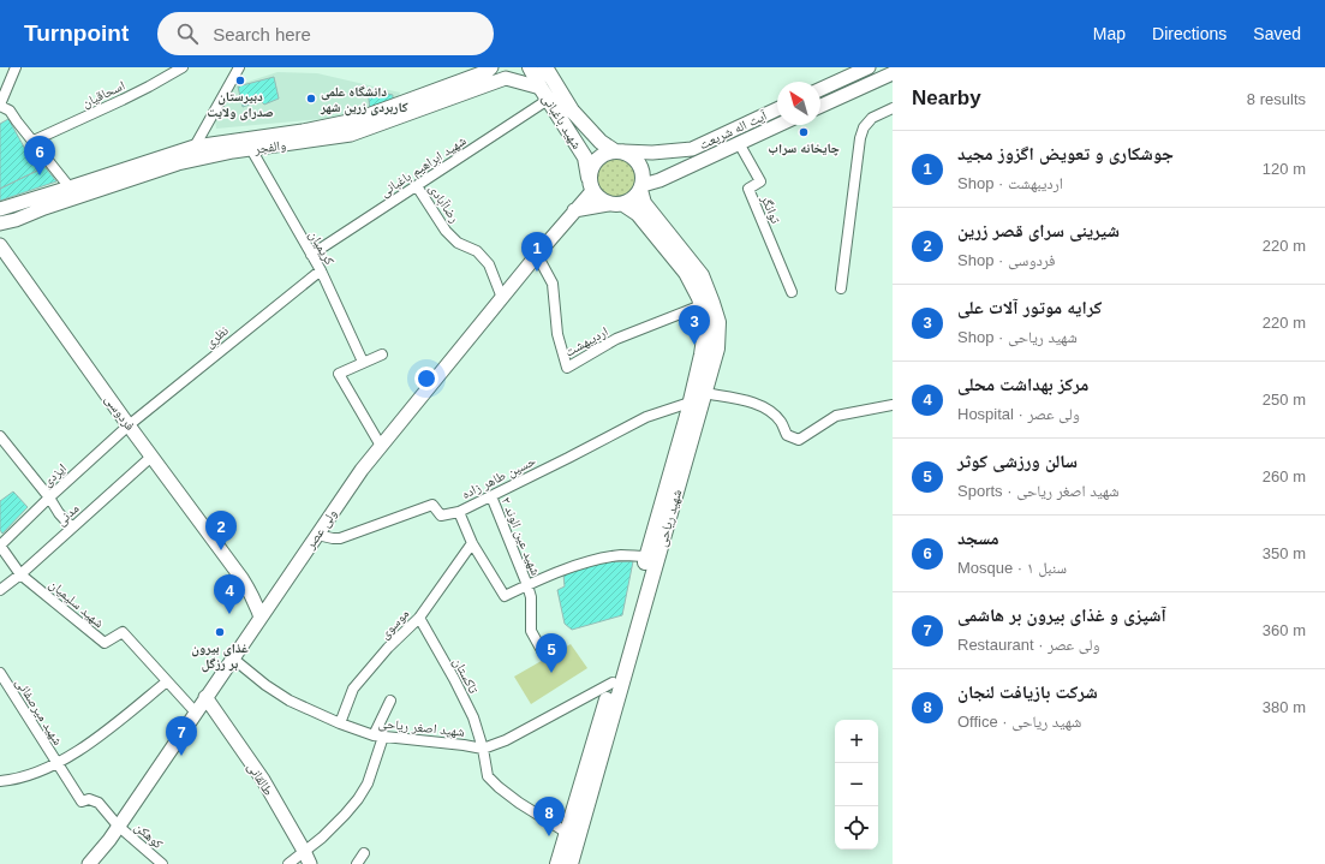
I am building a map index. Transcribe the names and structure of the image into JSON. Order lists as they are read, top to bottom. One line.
{"streets":{"main road":["شهید باغبانی","شهید ریاحی"],"street":["اسحاقیان","آیت اله شریعت","والفجر","شهید ابراهیم باغبانی","رضاآبادی","توانگر","کریمیان","نظری","اردیبهشت","فردوسی","ایزدی","حسین طاهر زاده","مدنی","ولی عصر","شهید عین الوند ۲","شهید سلیمیان","موسوی","تاکستان","شهید میرصفائی","شهید اصغر ریاحی","طالقانی","کوهکن"]},"crossings":[["شهید باغبانی","آیت اله شریعت"],["شهید باغبانی","والفجر"],["شهید باغبانی","شهید ابراهیم باغبانی"],["شهید باغبانی","شهید ریاحی"],["شهید باغبانی","ولی عصر"],["آیت اله شریعت","توانگر"],["آیت اله شریعت","شهید ریاحی"],["آیت اله شریعت","ولی عصر"],["والفجر","شهید ابراهیم باغبانی"],["والفجر","کریمیان"],["شهید ابراهیم باغبانی","رضاآبادی"],["شهید ابراهیم باغبانی","کریمیان"],["رضاآبادی","ولی عصر"],["کریمیان","نظری"],["نظری","فردوسی"],["نظری","ایزدی"],["اردیبهشت","شهید ریاحی"],["اردیبهشت","ولی عصر"],["فردوسی","ایزدی"],["فردوسی","مدنی"],["فردوسی","ولی عصر"],["حسین طاهر زاده","شهید ریاحی"],["حسین طاهر زاده","ولی عصر"],["حسین طاهر زاده","شهید عین الوند ۲"],["مدنی","شهید سلیمیان"],["شهید ریاحی","ولی عصر"],["شهید ریاحی","تاکستان"],["شهید ریاحی","شهید اصغر ریاحی"],["ولی عصر","شهید سلیمیان"],["ولی عصر","شهید میرصفائی"],["ولی عصر","شهید اصغر ریاحی"],["ولی عصر","طالقانی"],["ولی عصر","کوهکن"],["موسوی","تاکستان"],["موسوی","شهید اصغر ریاحی"],["تاکستان","شهید اصغر ریاحی"],["شهید میرصفائی","کوهکن"]],"places":["دبیرستان صدرای ولایت","دانشگاه علمی کاربردی زرین شهر","چایخانه سراب","غذای بیرون بر رزگل"],"north":"top left","page":{"header":"Turnpoint","search":"Search here","nav":["Map","Directions","Saved"],"heading":["Nearby","8 results"],"list":[{"mark":"1","name":"جوشکاری و تعویض اگزوز مجید","note":"Shop · اردیبهشت","value":"120 m"},{"mark":"2","name":"شیرینی سرای قصر زرین","note":"Shop · فردوسی","value":"220 m"},{"mark":"3","name":"کرایه موتور آلات علی","note":"Shop · شهید ریاحی","value":"220 m"},{"mark":"4","name":"مرکز بهداشت محلی","note":"Hospital · ولی عصر","value":"250 m"},{"mark":"5","name":"سالن ورزشی کوثر","note":"Sports · شهید اصغر ریاحی","value":"260 m"},{"mark":"6","name":"مسجد","note":"Mosque · سنبل ۱","value":"350 m"},{"mark":"7","name":"آشپزی و غذای بیرون بر هاشمی","note":"Restaurant · ولی عصر","value":"360 m"},{"mark":"8","name":"شرکت بازیافت لنجان","note":"Office · شهید ریاحی","value":"380 m"}],"pins":["6","1","3","2","4","5","7","8"],"map_buttons":["+","−"]}}
